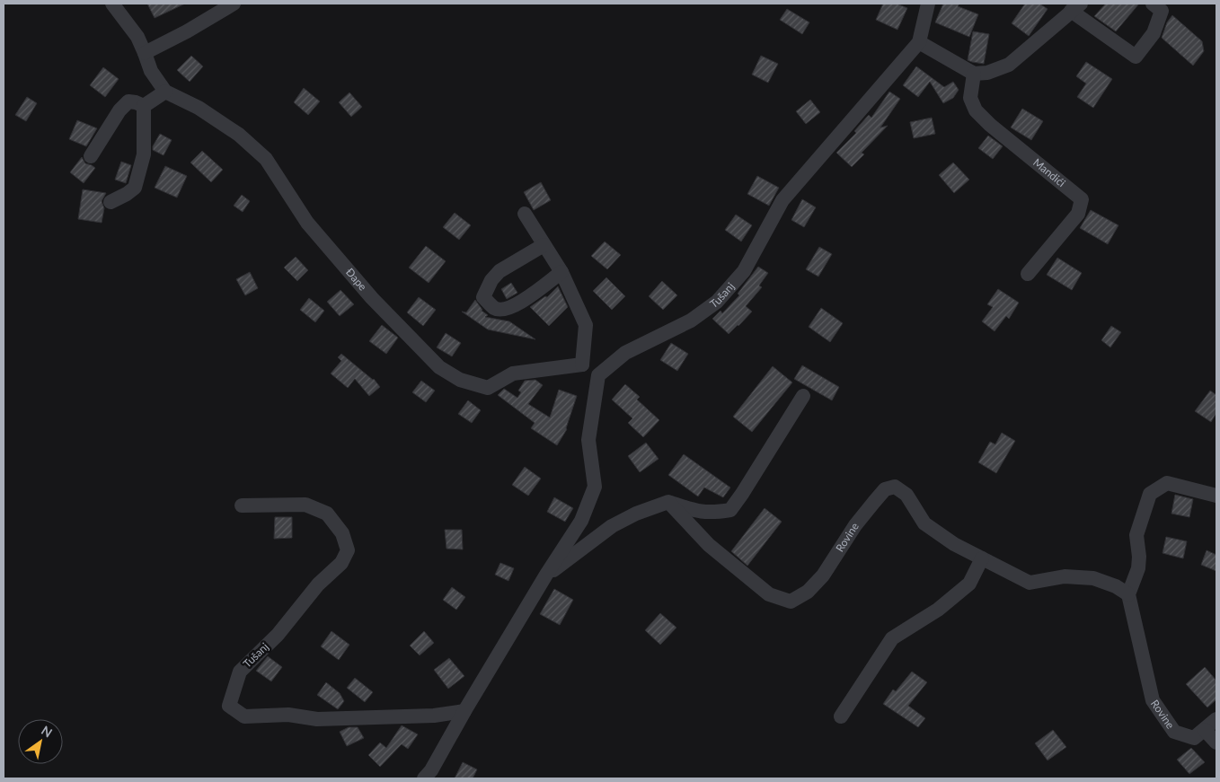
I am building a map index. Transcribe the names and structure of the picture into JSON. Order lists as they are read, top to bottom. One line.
{"streets":{"street":["Mandići","Đape","Tušanj","Rovine"]},"north":"top right"}
